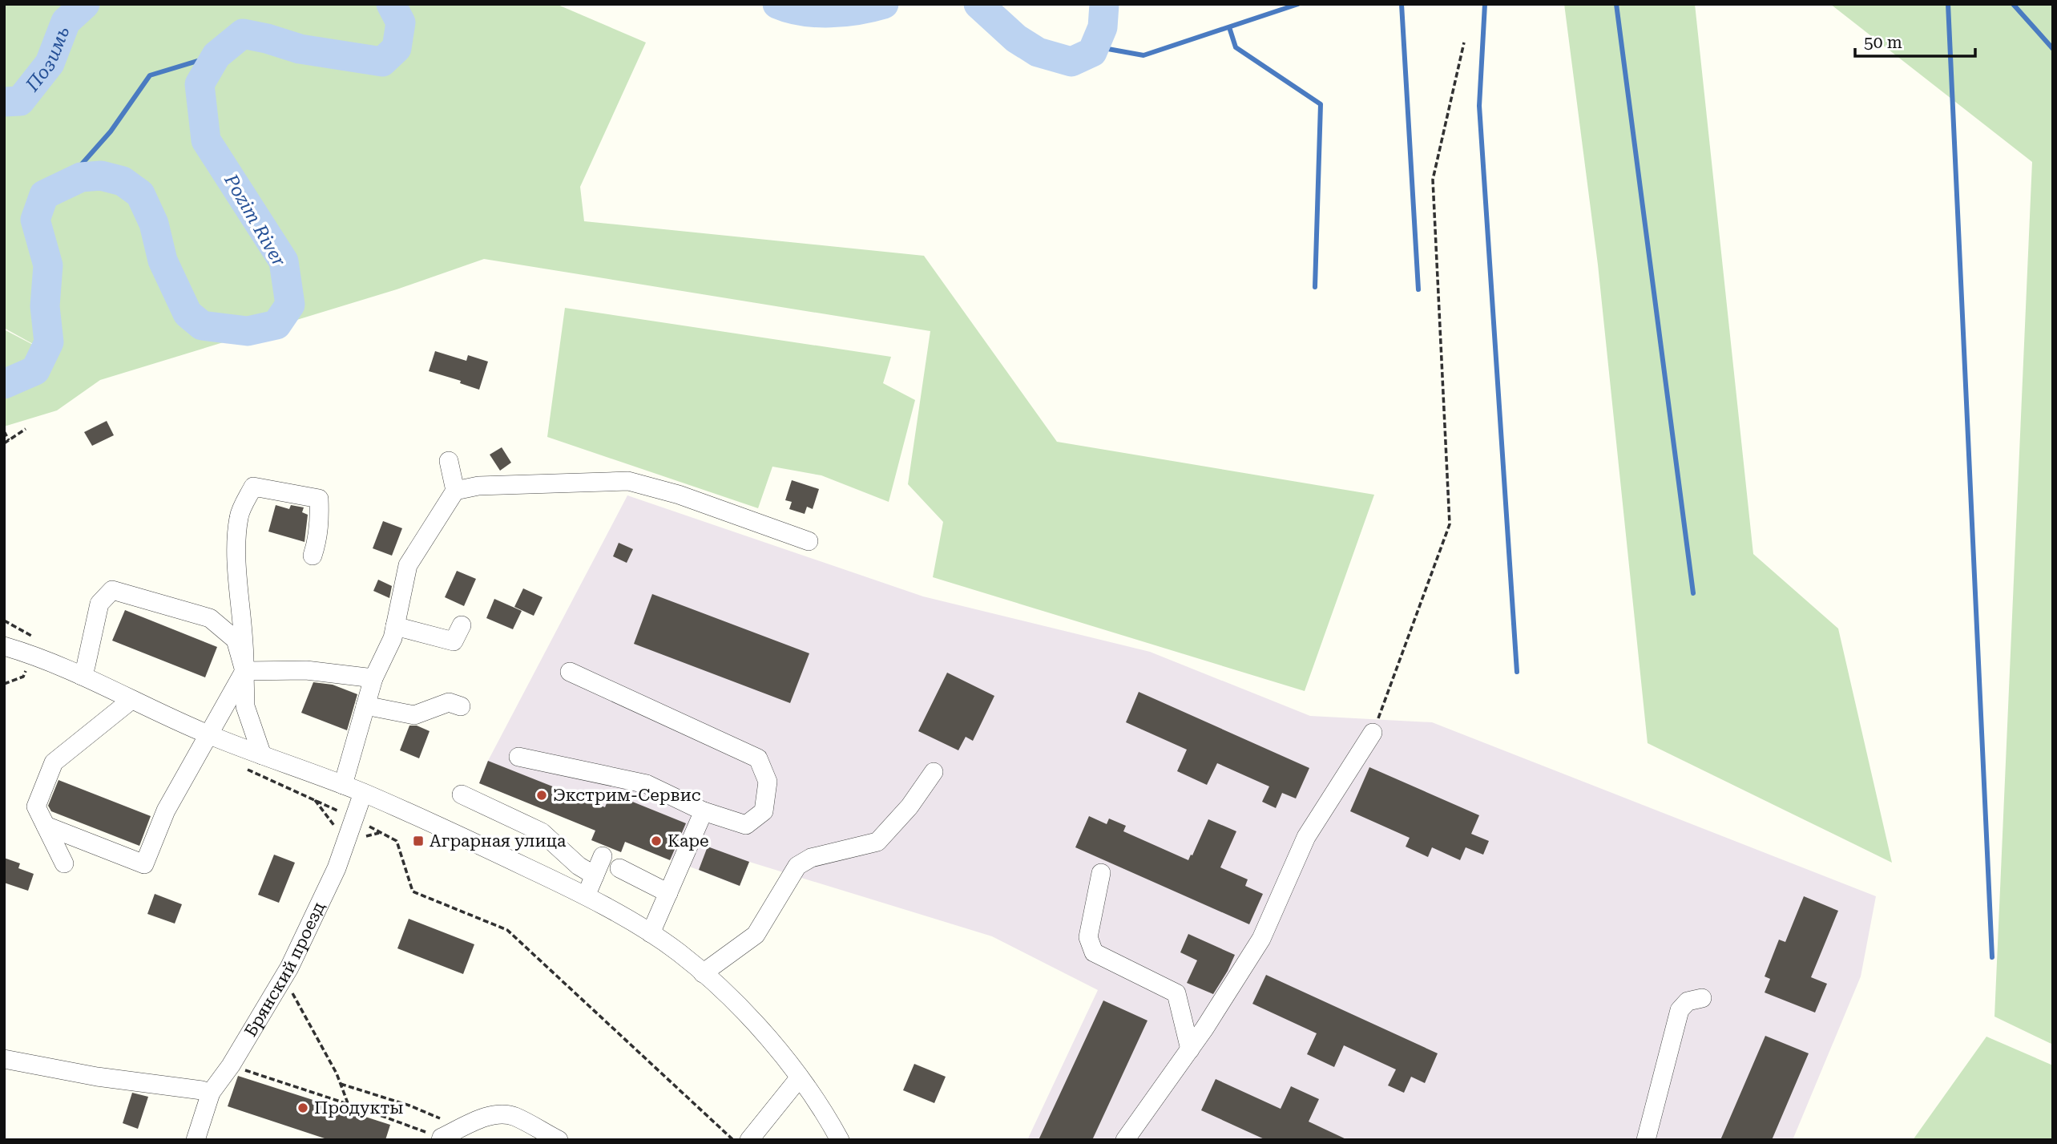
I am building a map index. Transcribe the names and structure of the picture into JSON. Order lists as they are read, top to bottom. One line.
{"streets":{"street":["Брянский проезд"]},"water":["Позимь","Pozim River"],"places":{"other":["Экстрим-Сервис","Каре","Продукты"],"transit":["Аграрная улица"]},"scale_bar":"50 m"}
